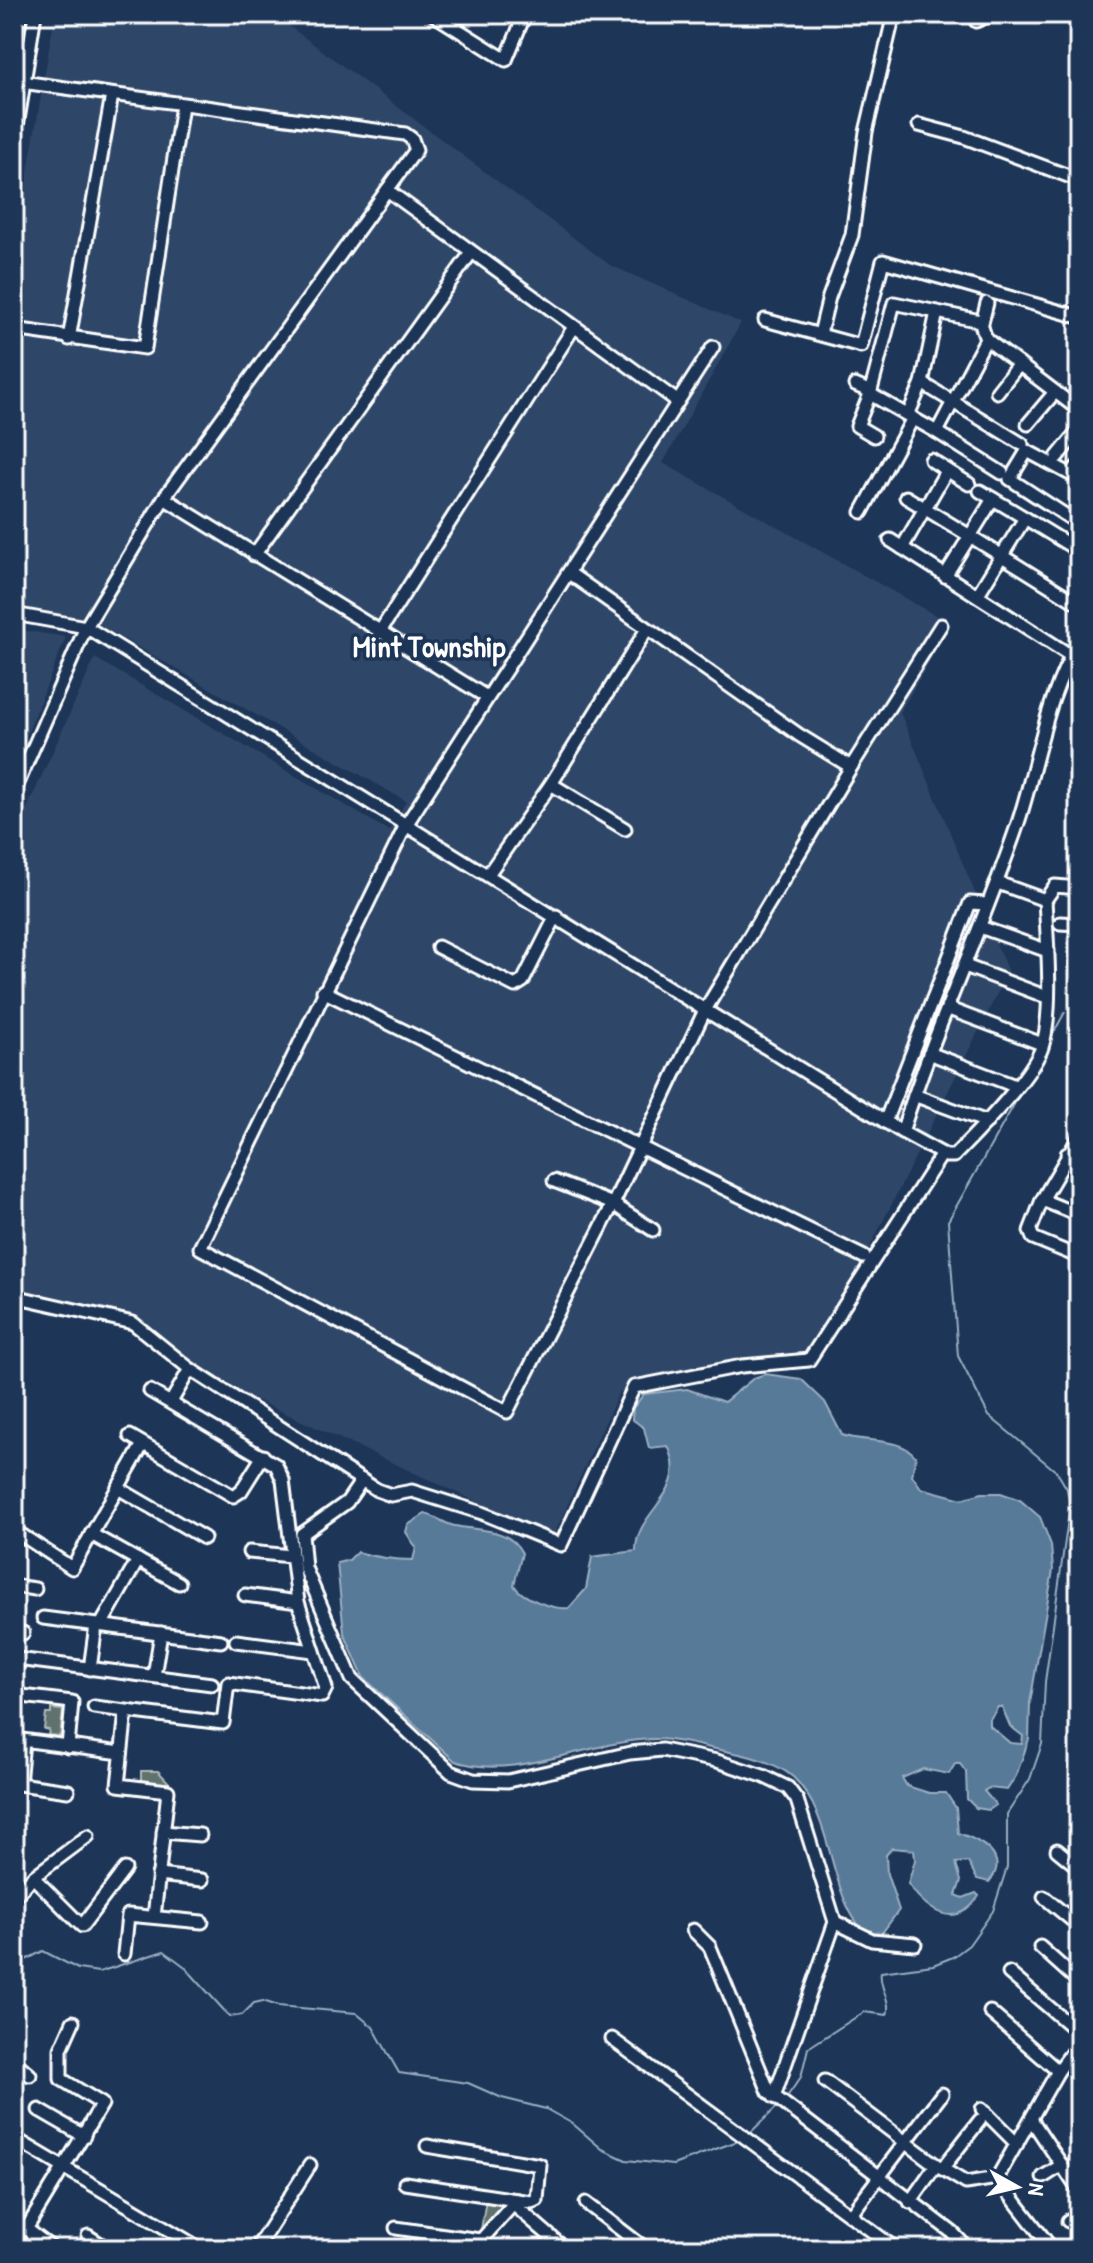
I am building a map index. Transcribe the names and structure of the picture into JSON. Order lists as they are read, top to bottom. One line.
{"districts":["Mint Township"],"north":"right"}
